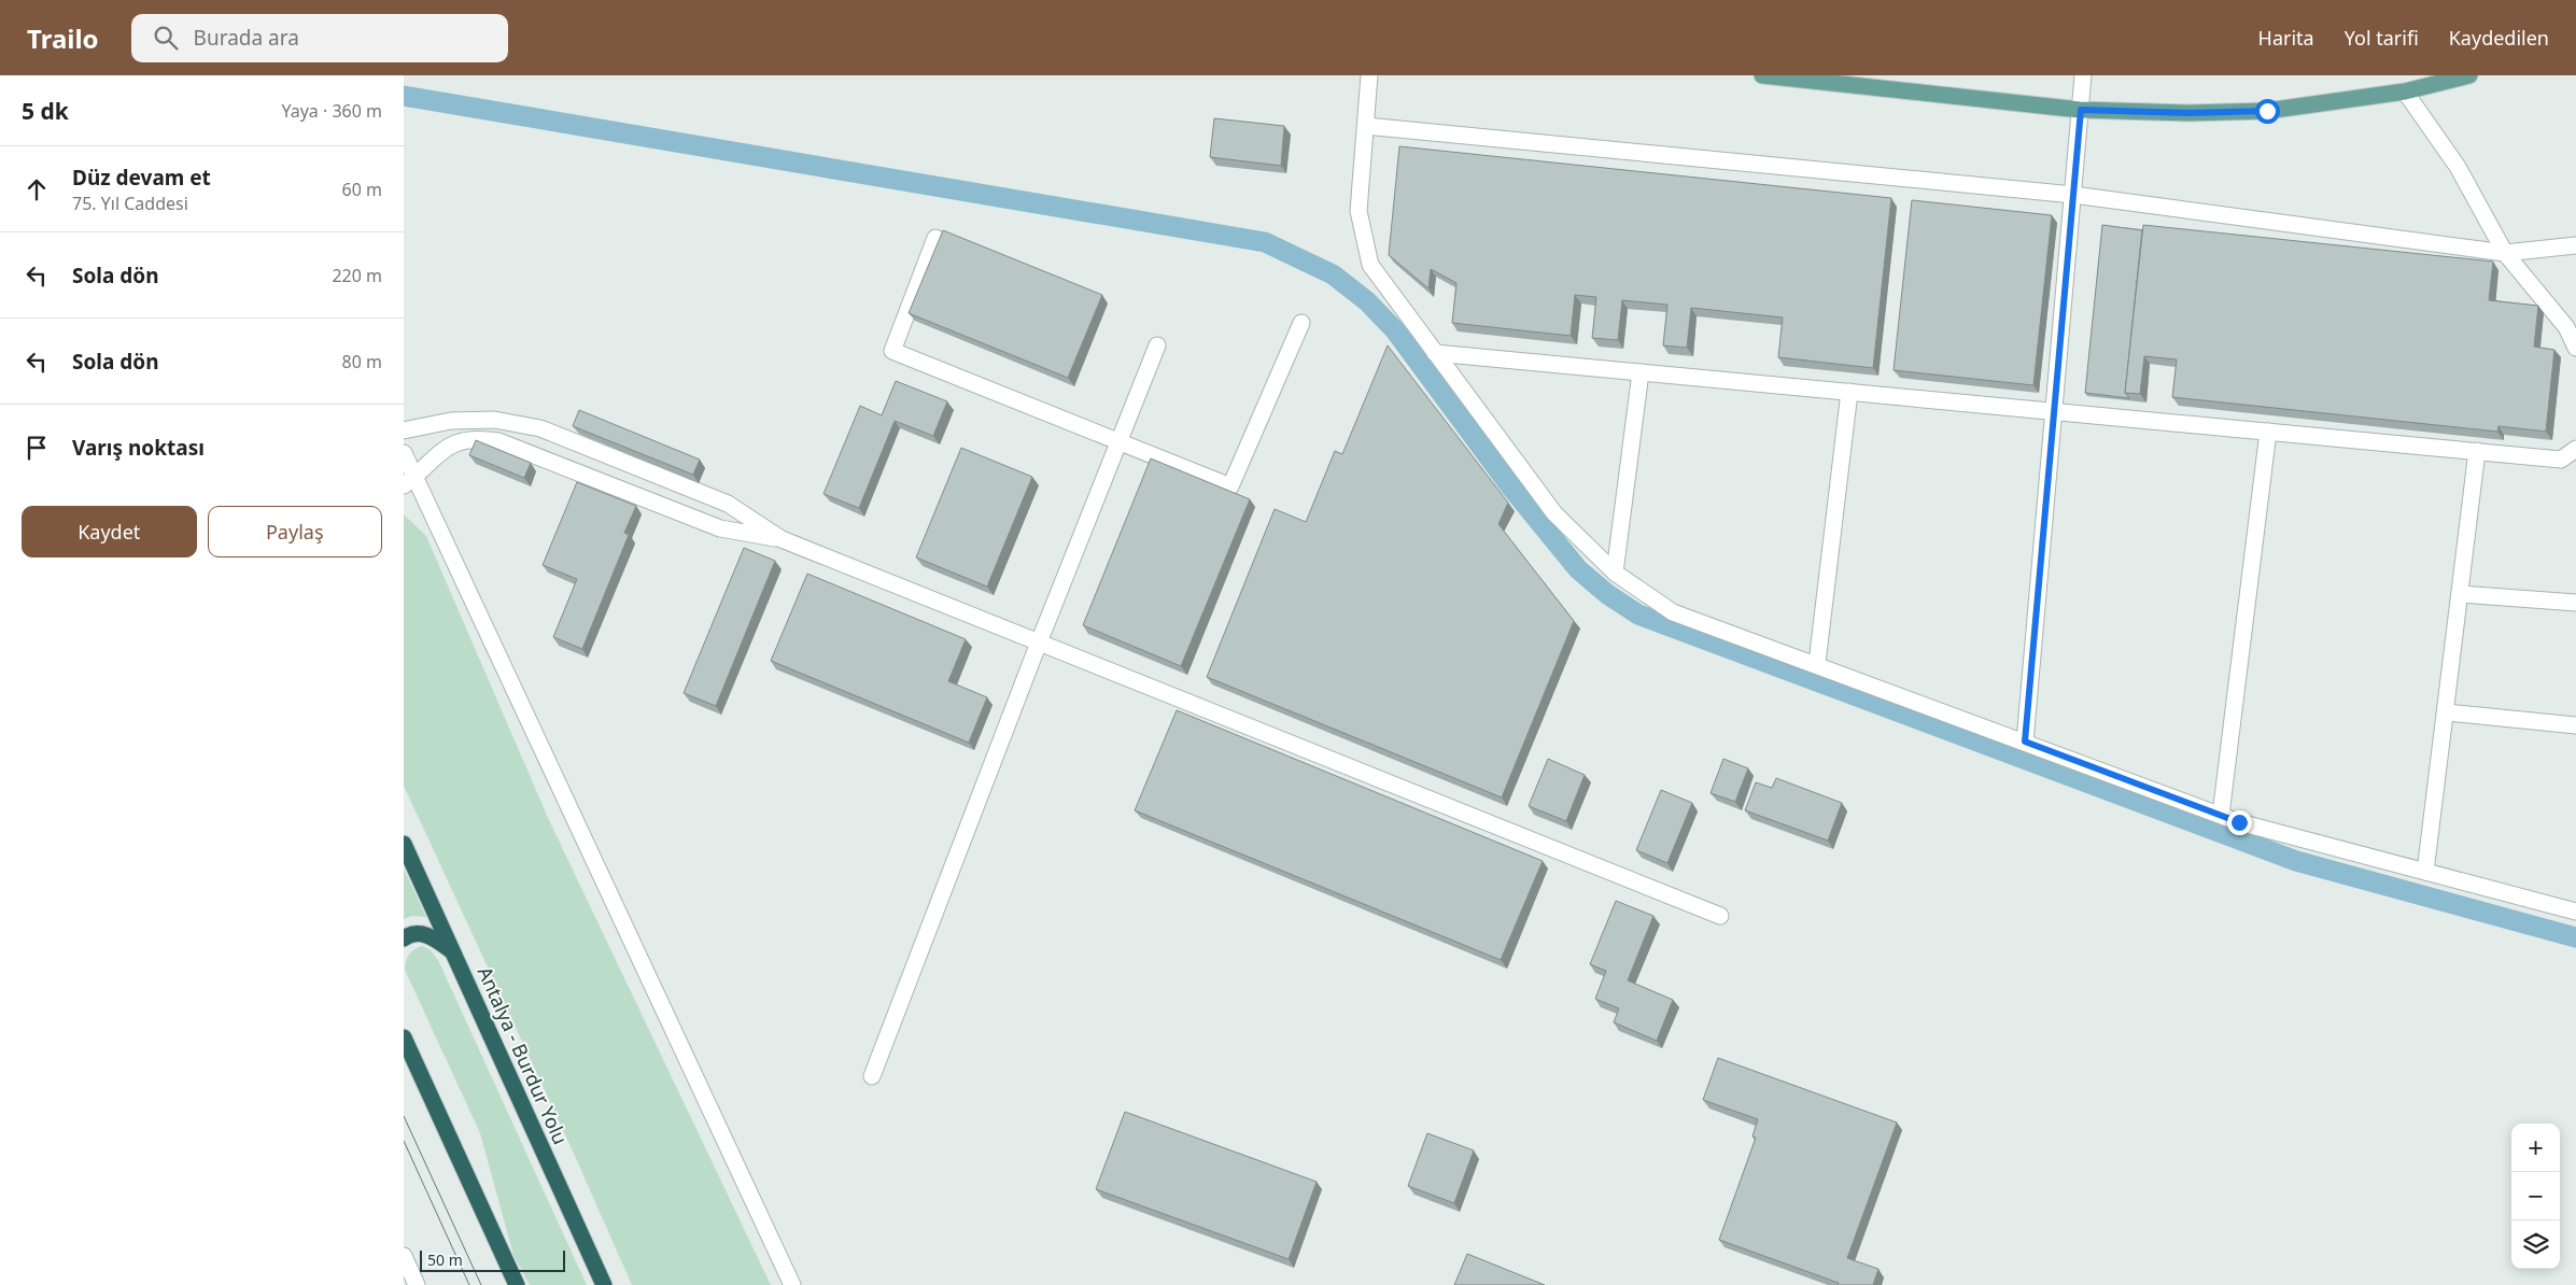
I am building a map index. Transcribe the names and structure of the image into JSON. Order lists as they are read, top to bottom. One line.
{"streets":{"highway":["Antalya - Burdur Yolu"]},"scale_bar":"50 m","page":{"header":"Trailo","search":"Burada ara","nav":["Harita","Yol tarifi","Kaydedilen"],"heading":["5 dk","Yaya · 360 m"],"list":[["Düz devam et","75. Yıl Caddesi","60 m"],["Sola dön","220 m"],["Sola dön","80 m"],"Varış noktası"],"buttons":["Kaydet","Paylaş"],"map_buttons":["+","−"],"scale":"50 m"}}
